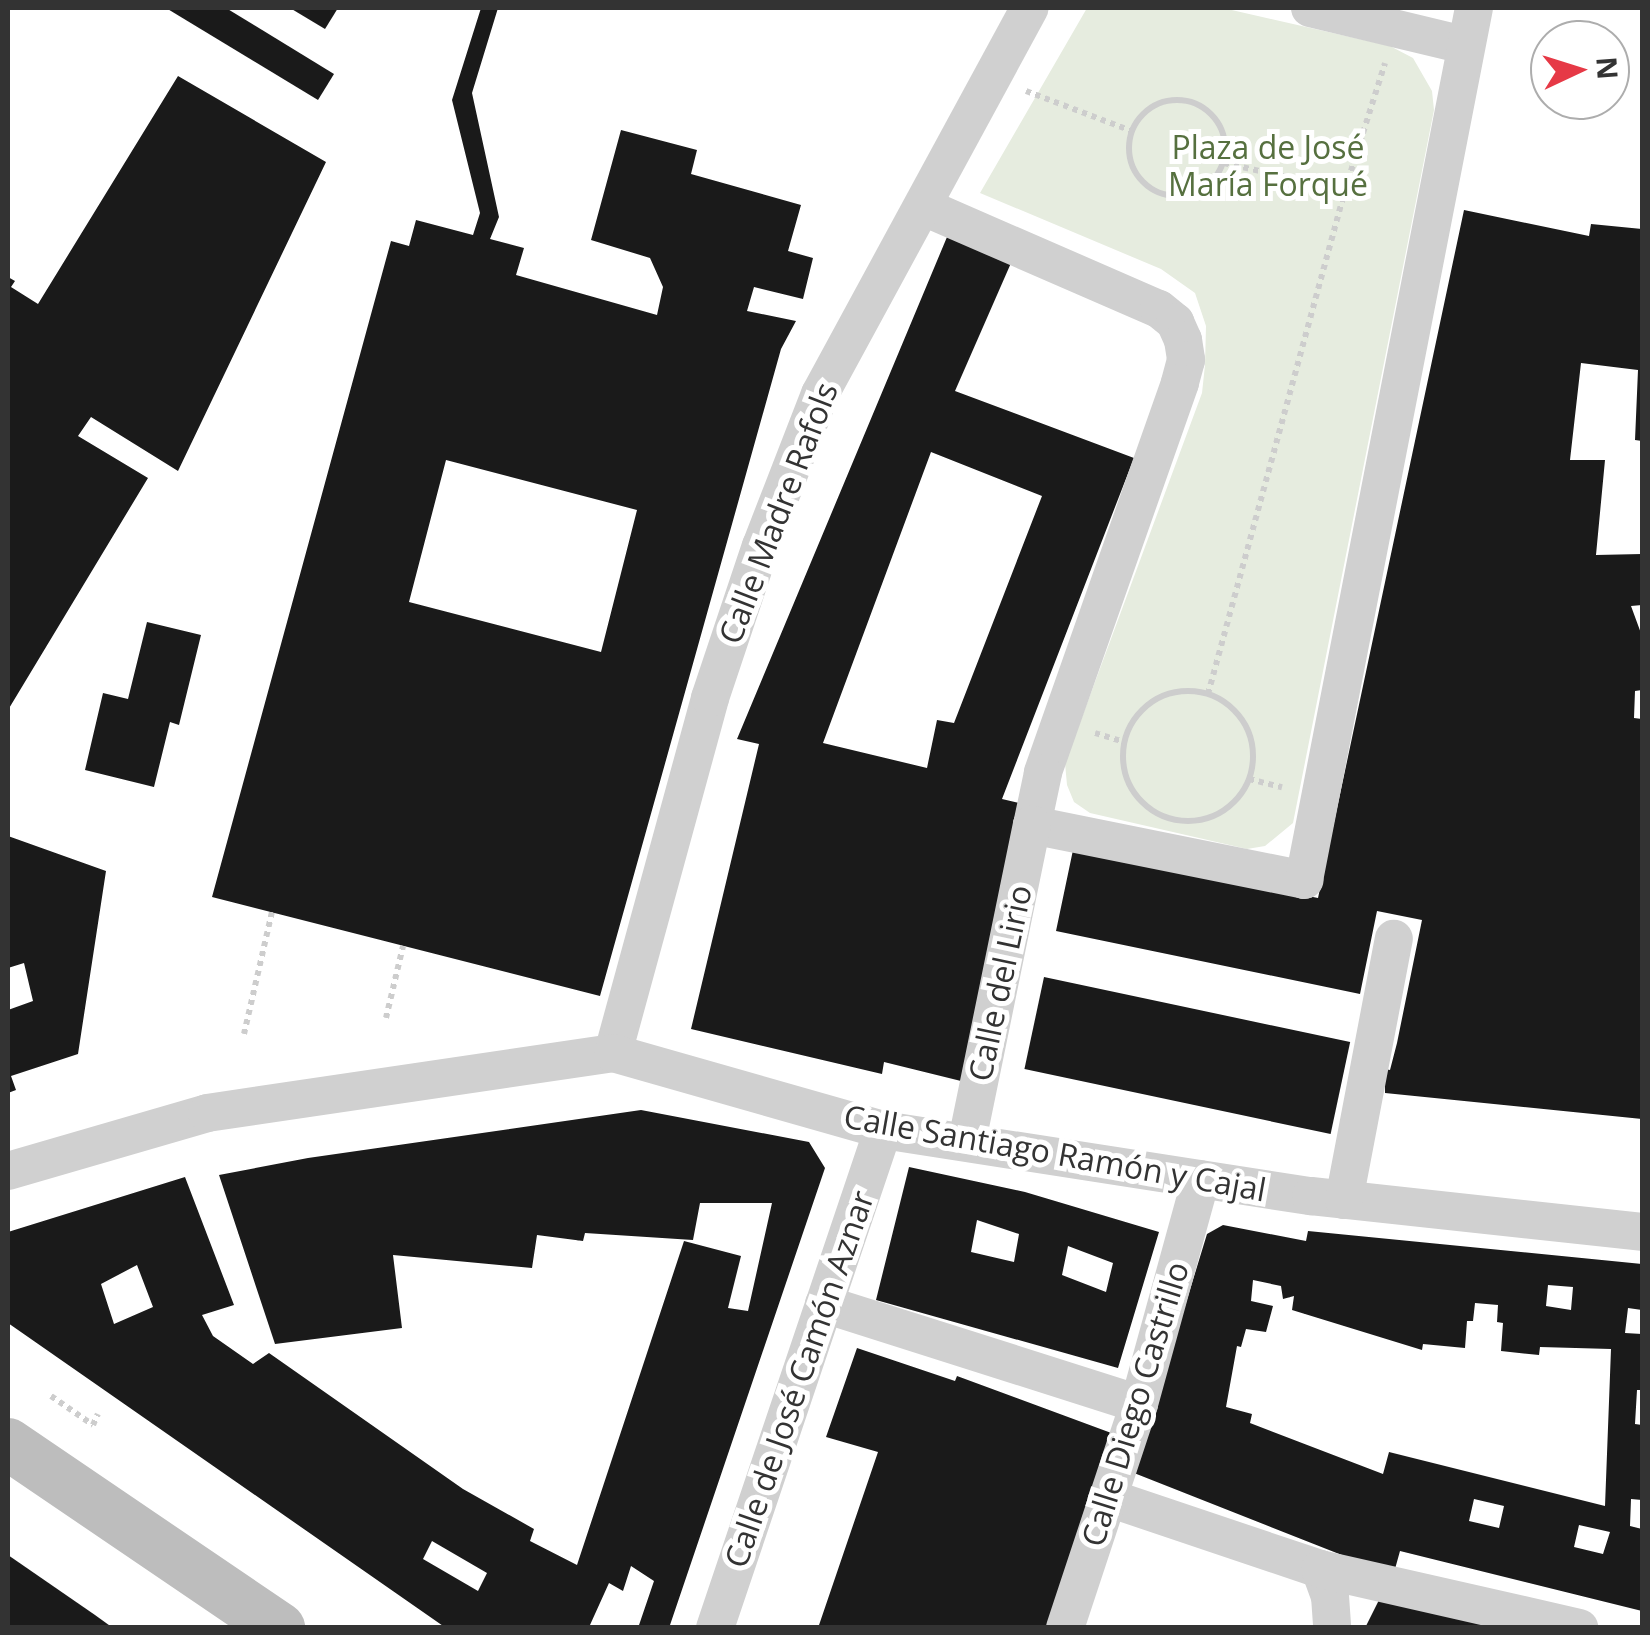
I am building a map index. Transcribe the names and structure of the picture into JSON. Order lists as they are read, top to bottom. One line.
{"streets":{"street":["Calle Madre Rafols","Calle del Lirio","Calle Santiago Ramón y Cajal","Calle de José Camón Aznar","Calle Diego Castrillo"]},"crossings":[["Calle Madre Rafols","Calle Santiago Ramón y Cajal"],["Calle del Lirio","Calle Santiago Ramón y Cajal"],["Calle Santiago Ramón y Cajal","Calle de José Camón Aznar"],["Calle Santiago Ramón y Cajal","Calle Diego Castrillo"]],"parks":["Plaza de José María Forqué"],"north":"right"}
